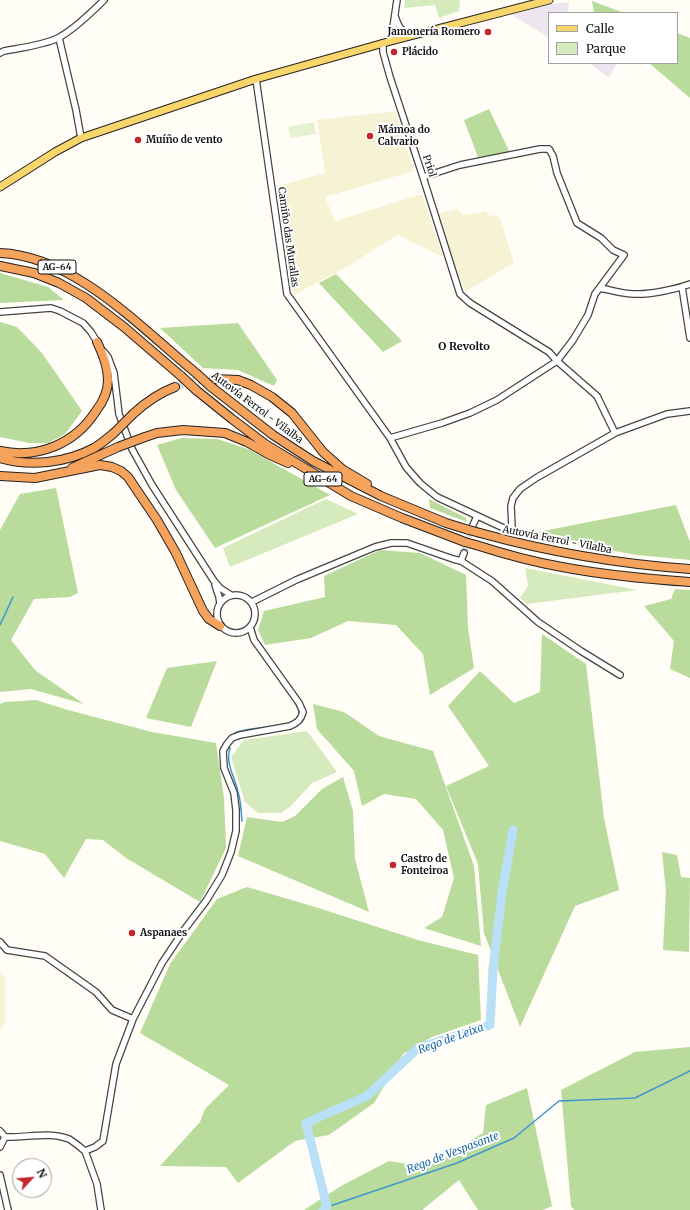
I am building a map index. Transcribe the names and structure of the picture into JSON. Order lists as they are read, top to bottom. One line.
{"streets":{"highway":["AG-64","Autovía Ferrol - Vilalba"],"street":["Priol","Camiño das Murallas"]},"districts":["O Revolto"],"water":["Rego de Leixa","Rego de Vespasante"],"places":["Jamonería Romero","Plácido","Mámoa do Calvario","Muíño de vento","Castro de Fonteiroa","Aspanaes"],"legend":["Calle","Parque"],"north":"top right"}
